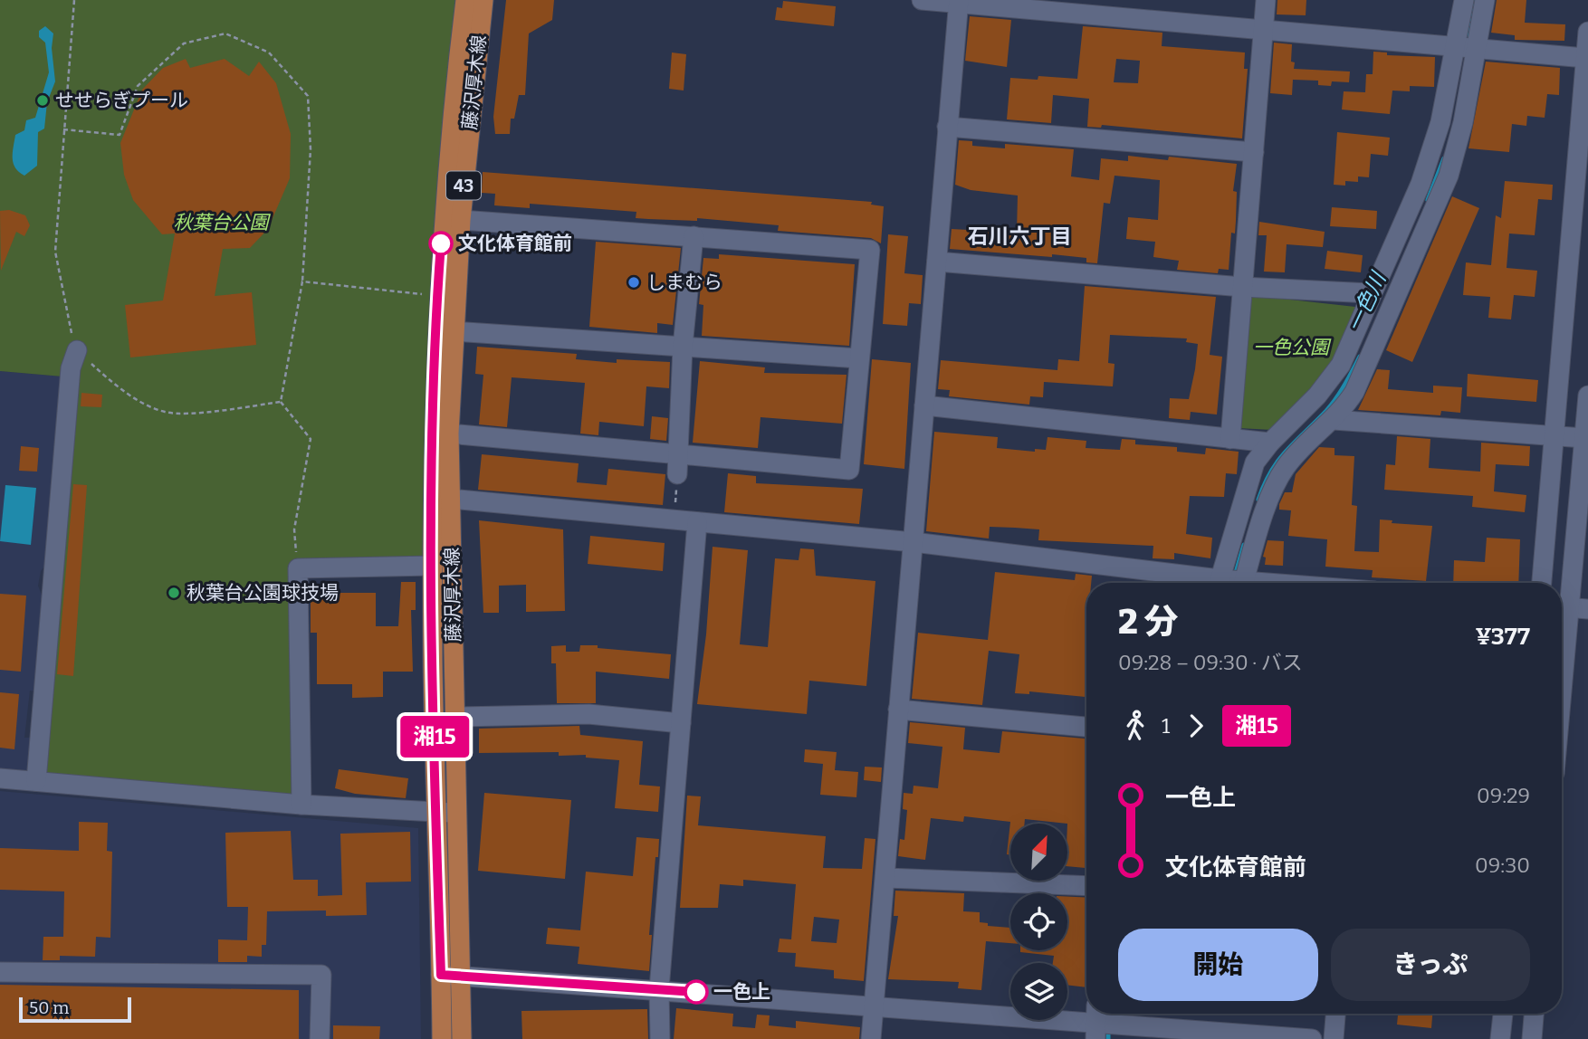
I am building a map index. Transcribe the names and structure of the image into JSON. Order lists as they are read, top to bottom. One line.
{"streets":{"main road":["藤沢厚木線","43"]},"districts":["石川六丁目"],"water":["一色川"],"parks":["秋葉台公園","一色公園"],"places":["せせらぎプール","文化体育館前","しまむら","秋葉台公園球技場","一色上"],"lines":["bus line 湘15"],"scale_bar":"50 m","north":"top right","page":{"on_map":"湘15","heading":["2 分","09:28 – 09:30 · バス","¥377"],"legs":["1","湘15"],"list":[{"name":"一色上","value":"09:29"},{"name":"文化体育館前","value":"09:30"}],"buttons":["開始","きっぷ"],"scale":"50 m"}}
